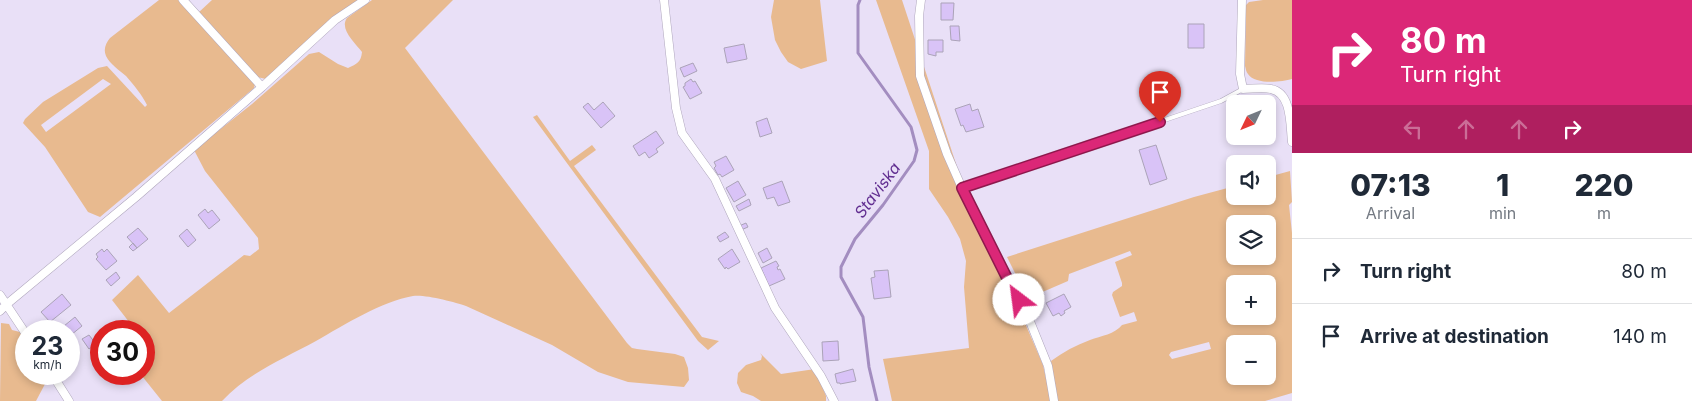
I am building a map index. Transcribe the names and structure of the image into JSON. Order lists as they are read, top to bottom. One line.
{"water":["Staviska"],"north":"bottom left","page":{"turn":["80 m","Turn right"],"map_buttons":["+","−"],"eta":["07:13","Arrival","1","min","220","m"],"list":[{"name":"Turn right","value":"80 m"},{"name":"Arrive at destination","value":"140 m"}],"speed":"23 km/h","limit":"30"}}
